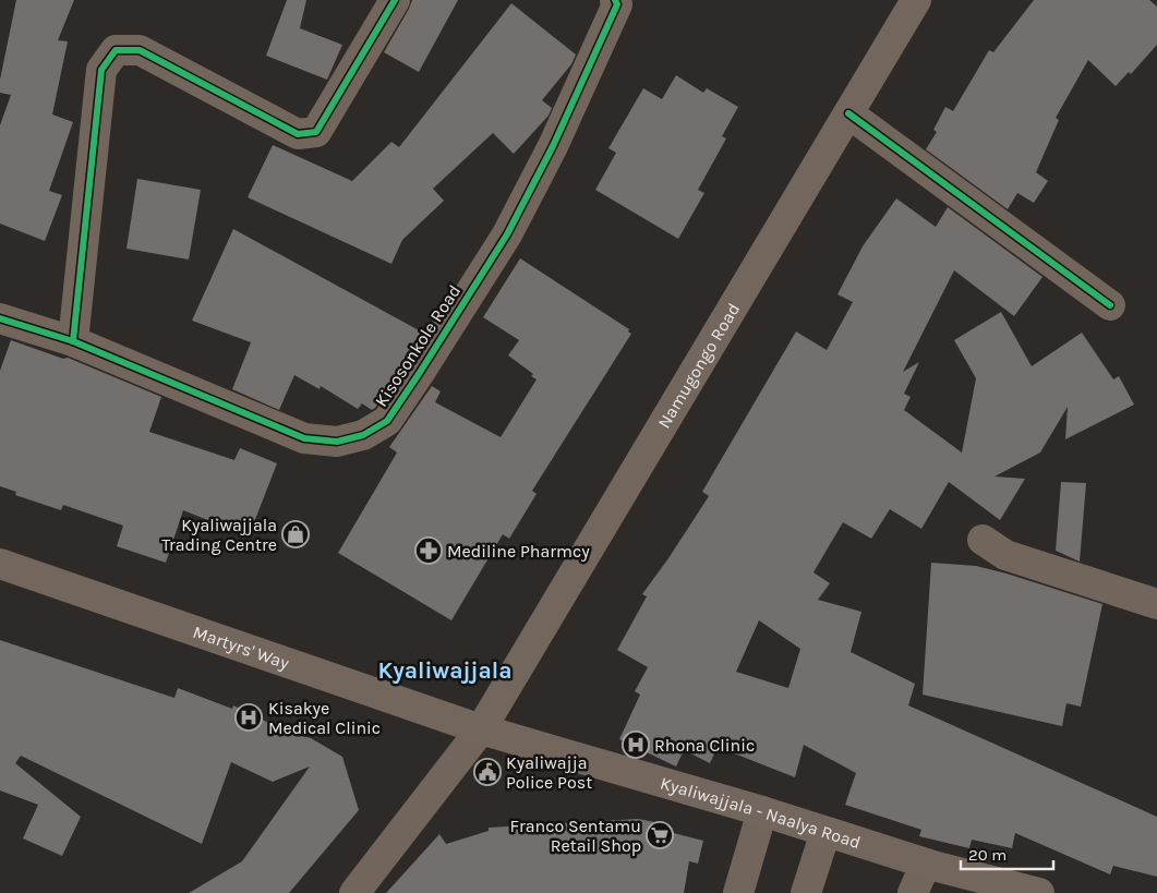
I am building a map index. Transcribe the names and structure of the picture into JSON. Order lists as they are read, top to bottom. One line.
{"streets":{"main road":["Namugongo Road","Martyrs' Way","Kyaliwajjala - Naalya Road"],"street":["Kisosonkole Road"]},"crossings":[["Namugongo Road","Martyrs' Way"],["Namugongo Road","Kyaliwajjala - Naalya Road"],["Martyrs' Way","Kyaliwajjala - Naalya Road"]],"districts":["Kyaliwajjala"],"places":{"shop":["Kyaliwajjala Trading Centre"],"pharmacy":["Mediline Pharmcy"],"hospital":["Kisakye Medical Clinic","Rhona Clinic"],"public building":["Kyaliwajja Police Post"],"supermarket":["Franco Sentamu Retail Shop"]},"scale_bar":"20 m"}
